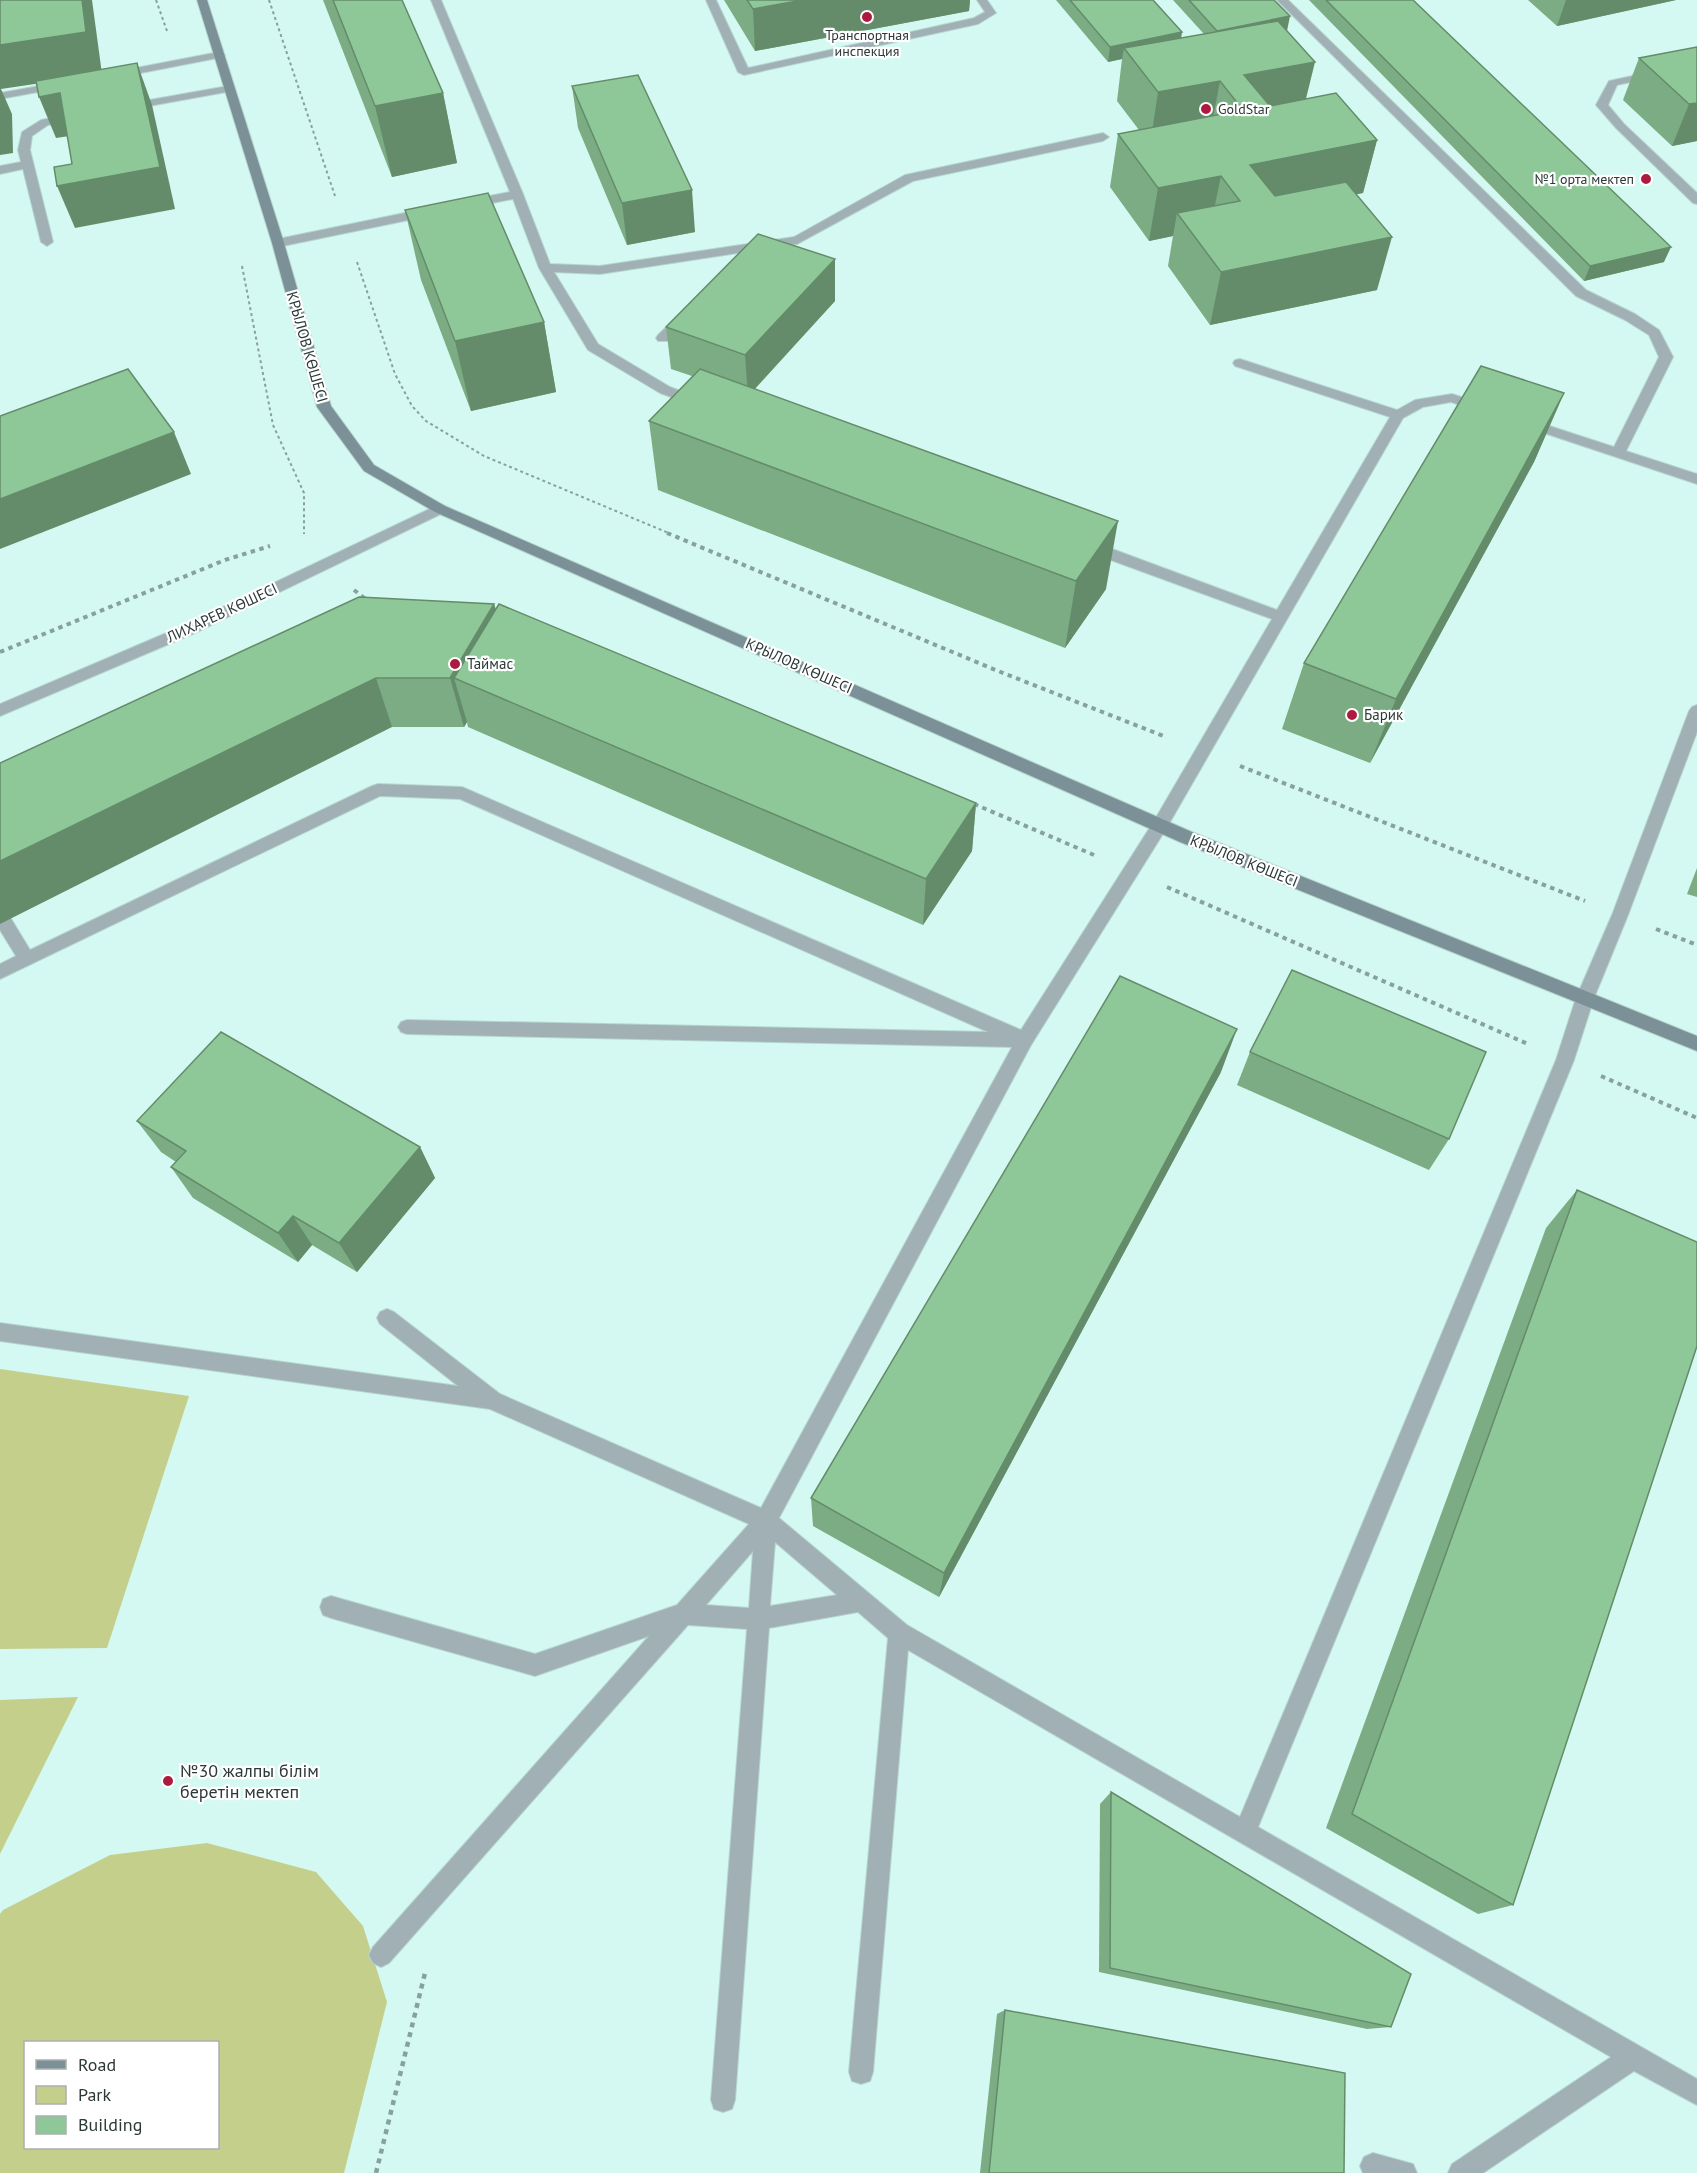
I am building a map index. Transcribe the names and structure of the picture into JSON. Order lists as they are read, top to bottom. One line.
{"streets":{"main road":["КРЫЛОВ КӨШЕСІ"],"street":["ЛИХАРЕВ КӨШЕСІ"]},"crossings":[["КРЫЛОВ КӨШЕСІ","ЛИХАРЕВ КӨШЕСІ"]],"places":["Транспортная инспекция","GoldStar","№1 орта мектеп","Таймас","Барик","№30 жалпы білім беретін мектеп"],"legend":["Road","Park","Building"]}
